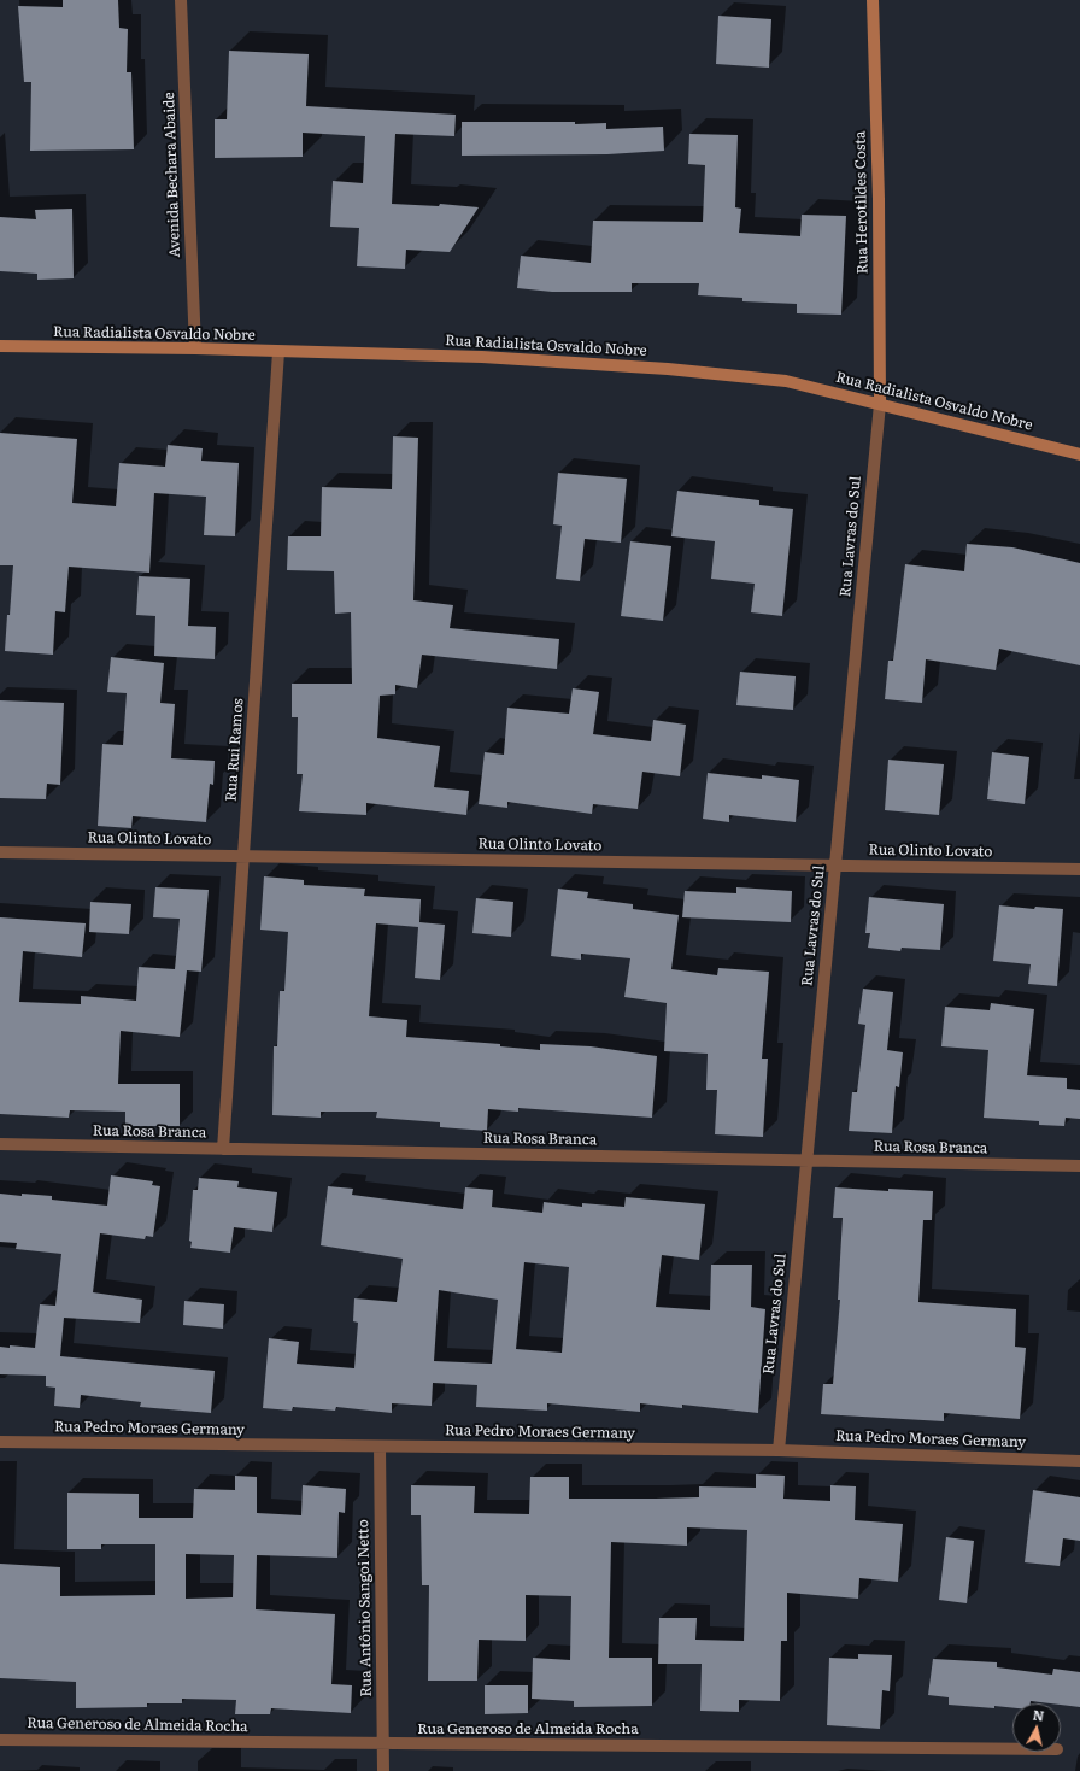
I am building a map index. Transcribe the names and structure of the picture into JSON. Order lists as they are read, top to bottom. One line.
{"streets":{"street":["Avenida Bechara Abaide","Rua Herotildes Costa","Rua Radialista Osvaldo Nobre","Rua Lavras do Sul","Rua Rui Ramos","Rua Olinto Lovato","Rua Rosa Branca","Rua Pedro Moraes Germany","Rua Antônio Sangoi Netto","Rua Generoso de Almeida Rocha"]},"crossings":[["Avenida Bechara Abaide","Rua Radialista Osvaldo Nobre"],["Rua Herotildes Costa","Rua Radialista Osvaldo Nobre"],["Rua Herotildes Costa","Rua Lavras do Sul"],["Rua Radialista Osvaldo Nobre","Rua Lavras do Sul"],["Rua Radialista Osvaldo Nobre","Rua Rui Ramos"],["Rua Lavras do Sul","Rua Olinto Lovato"],["Rua Lavras do Sul","Rua Rosa Branca"],["Rua Lavras do Sul","Rua Pedro Moraes Germany"],["Rua Rui Ramos","Rua Olinto Lovato"],["Rua Rui Ramos","Rua Rosa Branca"],["Rua Pedro Moraes Germany","Rua Antônio Sangoi Netto"],["Rua Antônio Sangoi Netto","Rua Generoso de Almeida Rocha"]],"north":"top"}
